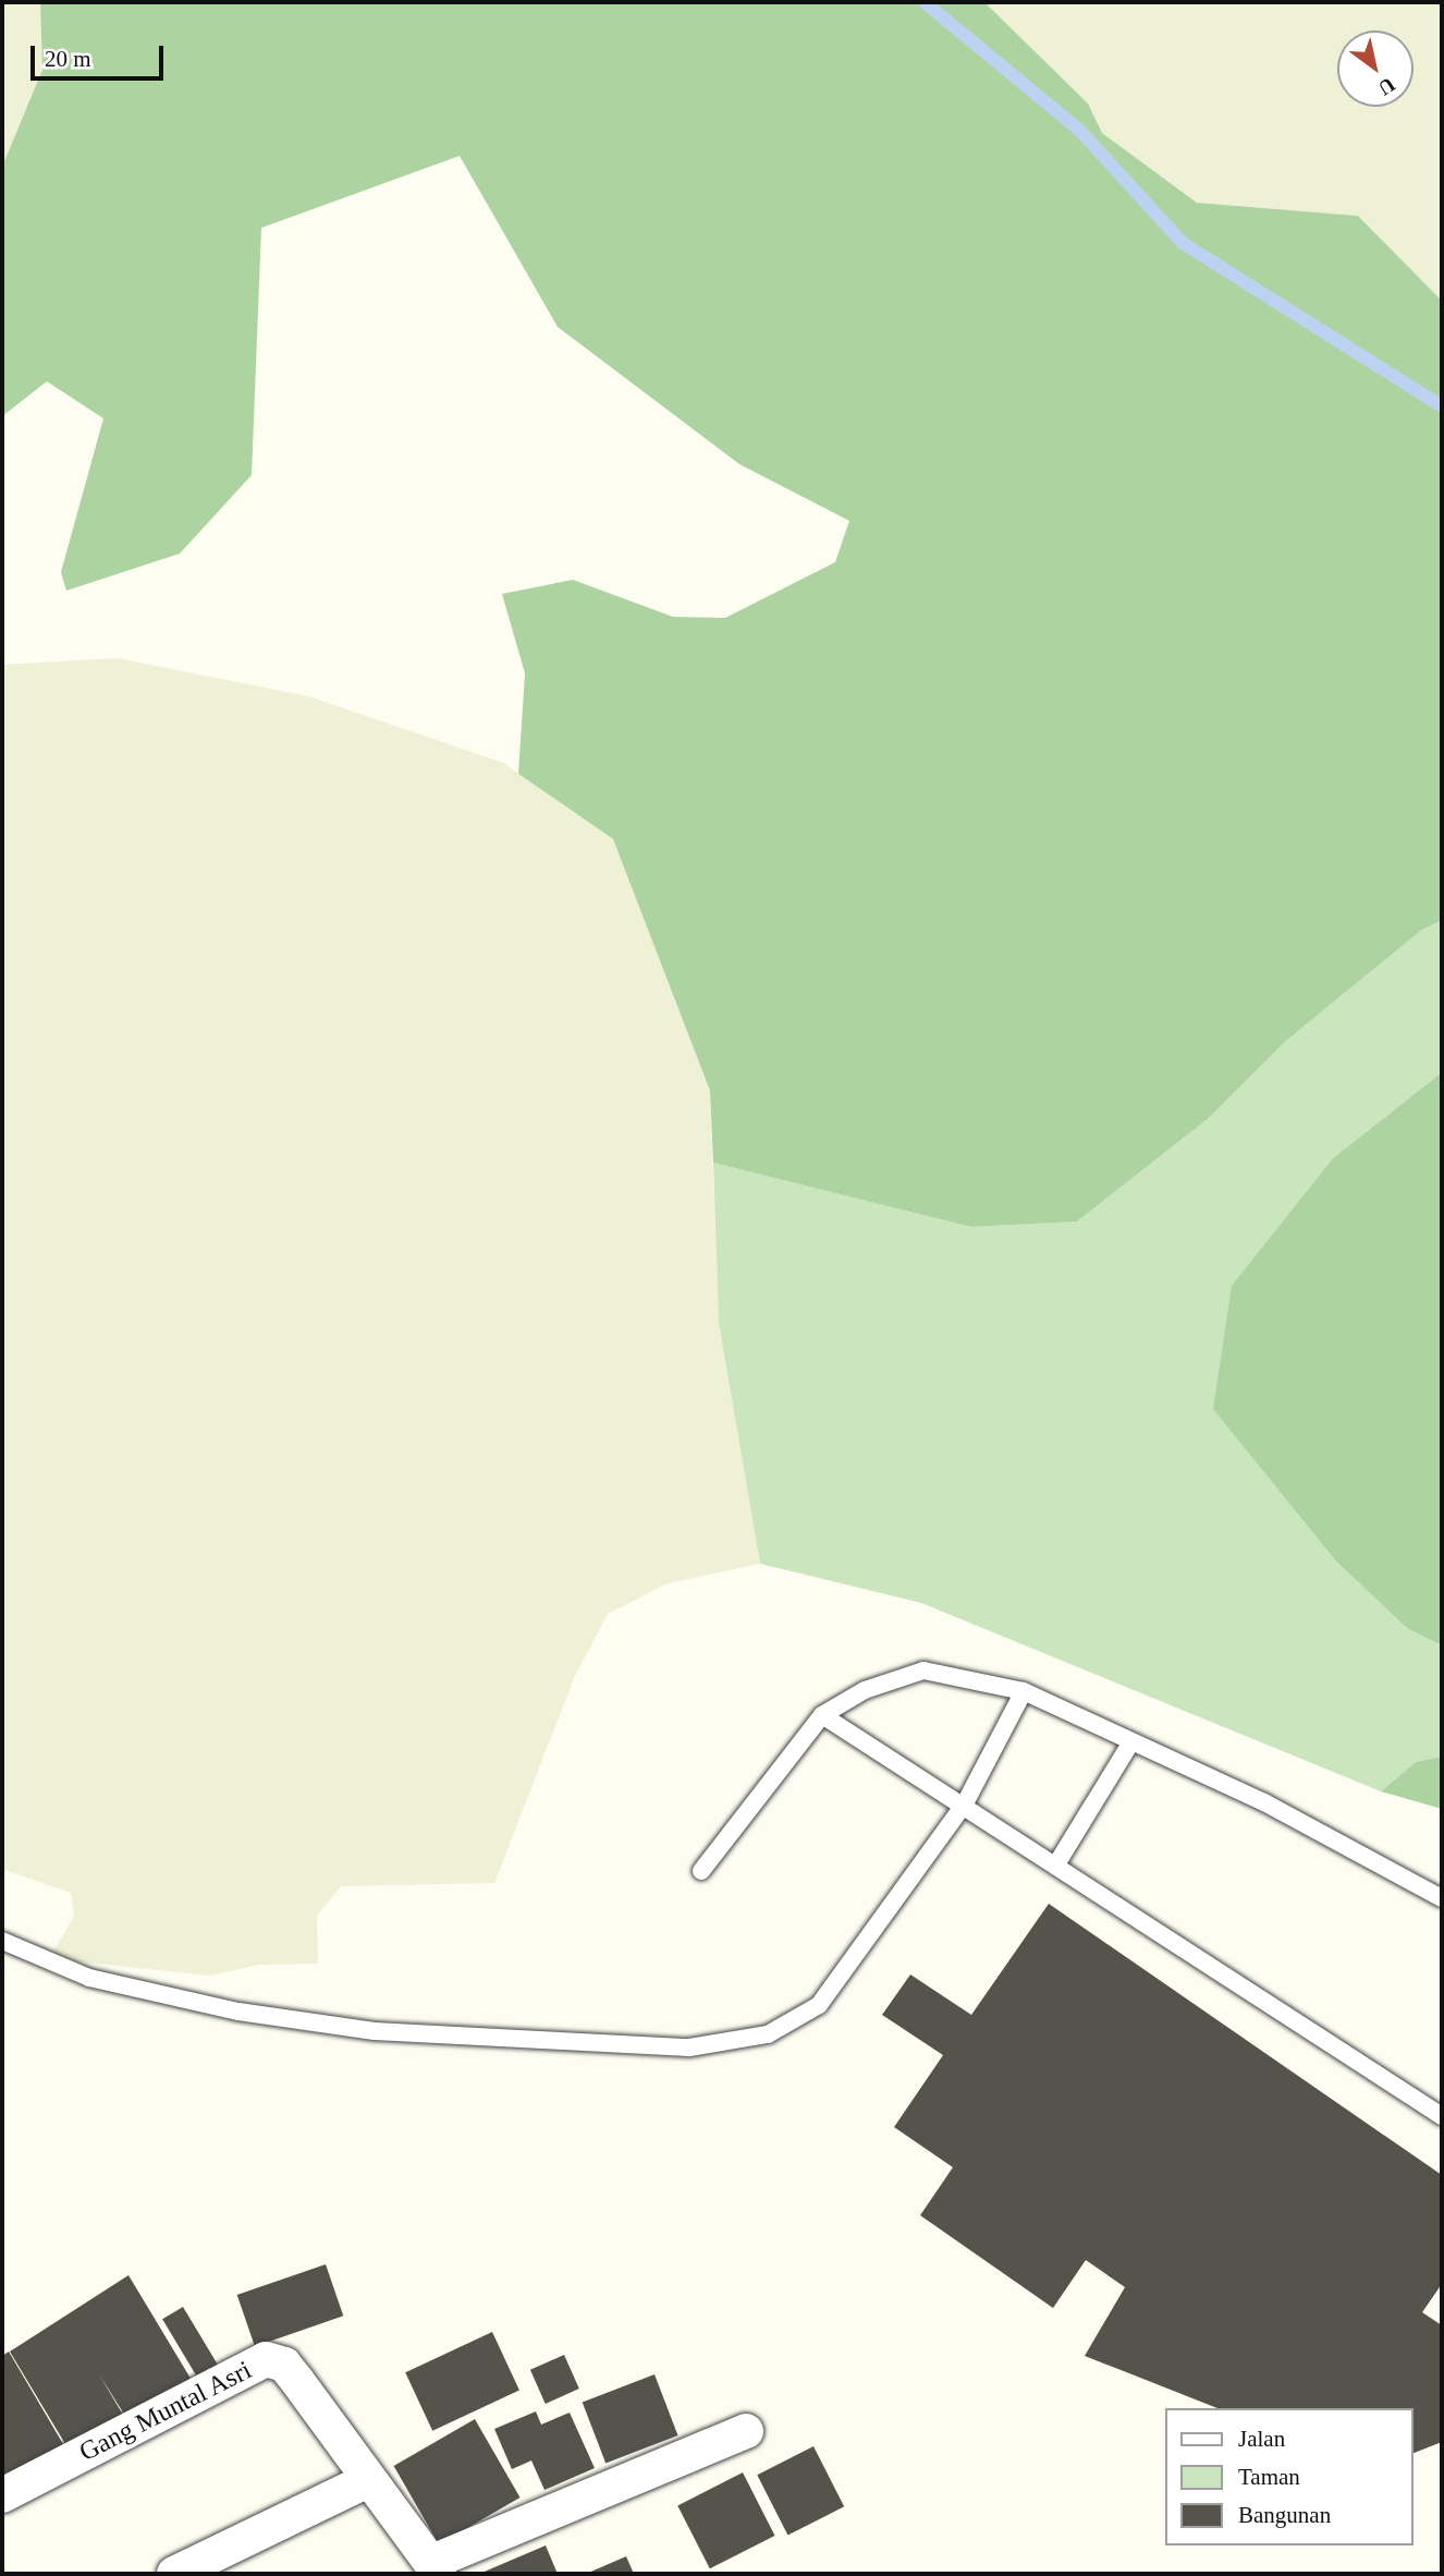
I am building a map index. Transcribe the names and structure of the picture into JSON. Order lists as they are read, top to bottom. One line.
{"streets":{"street":["Gang Muntal Asri"]},"legend":["Jalan","Taman","Bangunan"],"scale_bar":"20 m","north":"bottom right"}
